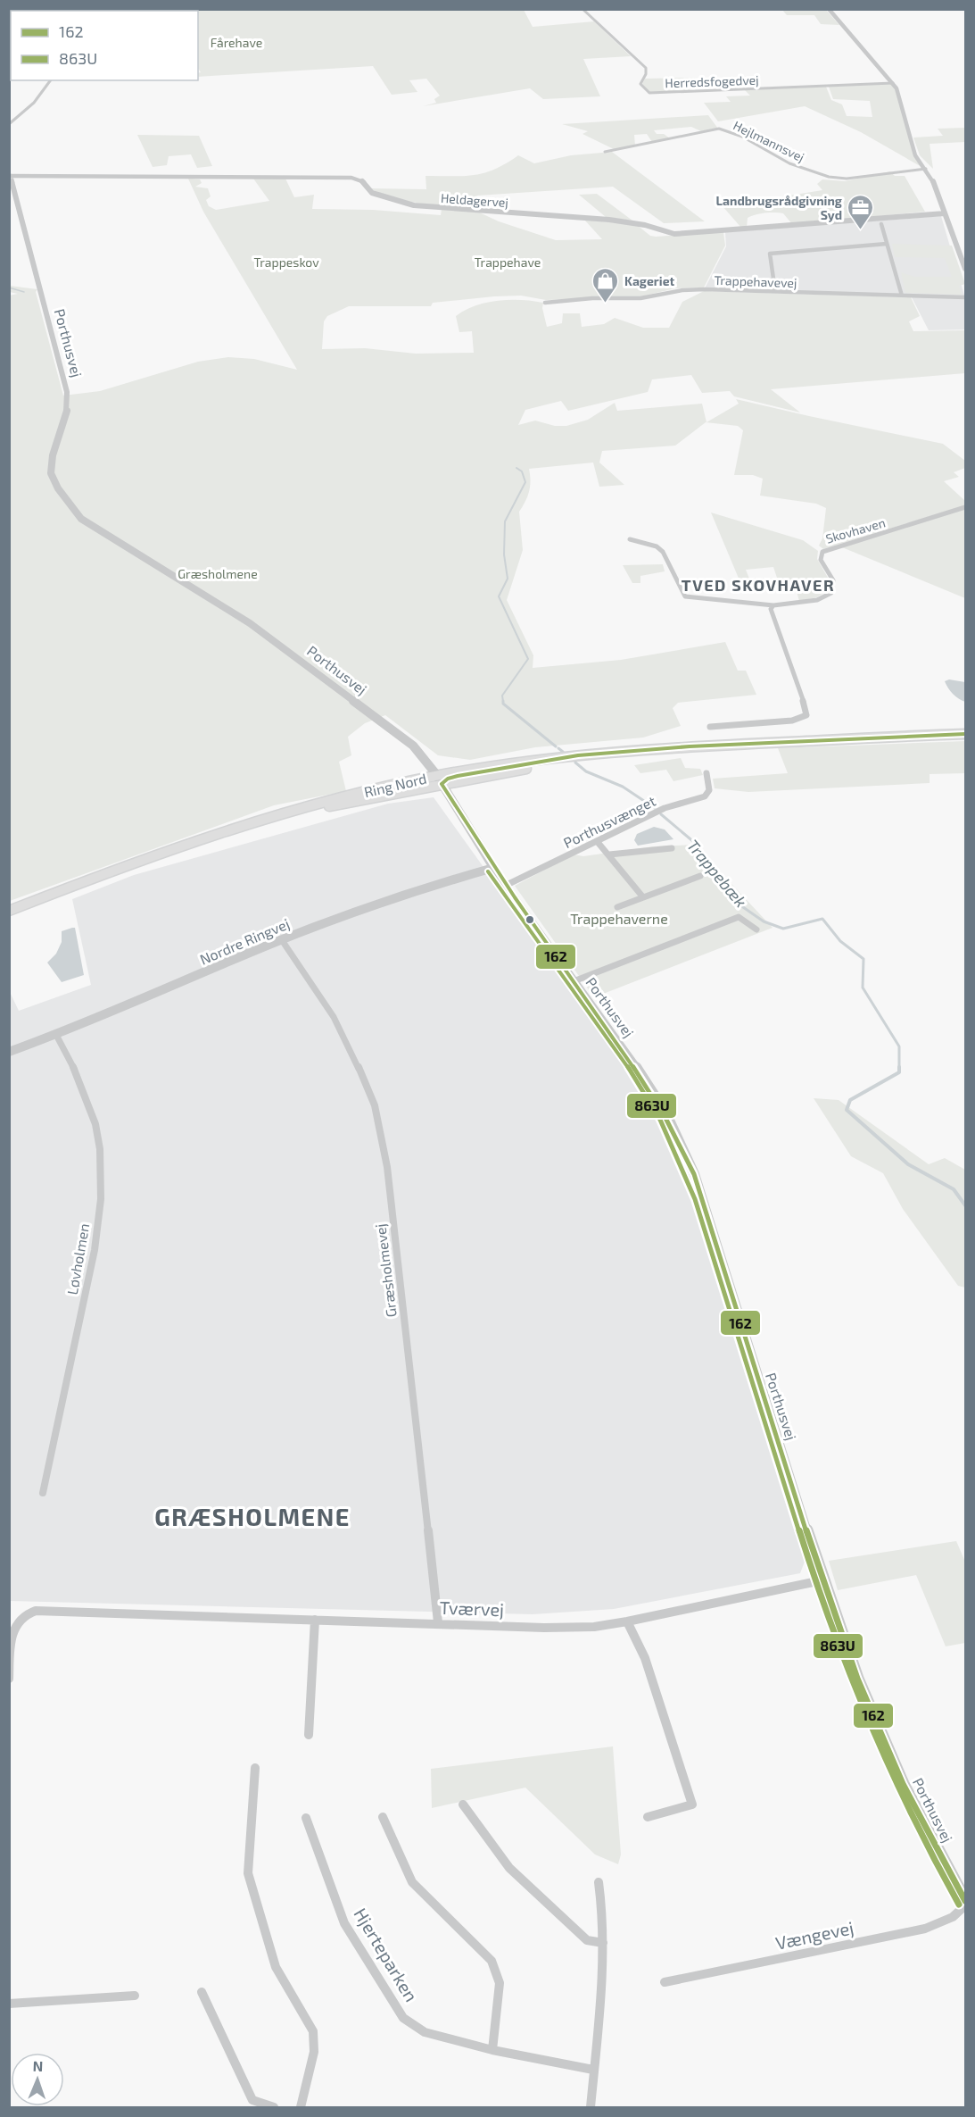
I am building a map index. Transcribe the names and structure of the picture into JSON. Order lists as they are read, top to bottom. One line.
{"streets":{"main road":["Ring Nord"],"street":["Herredsfogedvej","Hejlmannsvej","Heldagervej","Trappehavevej","Porthusvej","Skovhaven","Porthusvænget","Nordre Ringvej","Løvholmen","Græsholmevej","Tværvej","Vængevej","Hjerteparken"]},"crossings":[["Heldagervej","Porthusvej"],["Porthusvej","Ring Nord"],["Porthusvej","Porthusvænget"],["Porthusvej","Nordre Ringvej"],["Porthusvej","Tværvej"],["Nordre Ringvej","Løvholmen"],["Nordre Ringvej","Græsholmevej"],["Græsholmevej","Tværvej"]],"districts":["TVED SKOVHAVER","GRÆSHOLMENE"],"water":["Trappebæk"],"parks":["Fårehave","Trappeskov","Trappehave","Græsholmene","Trappehaverne"],"places":{"office":["Landbrugsrådgivning Syd"],"shop":["Kageriet"]},"lines":["transit line 162","transit line 863U"],"legend":["162","863U"],"north":"top"}
